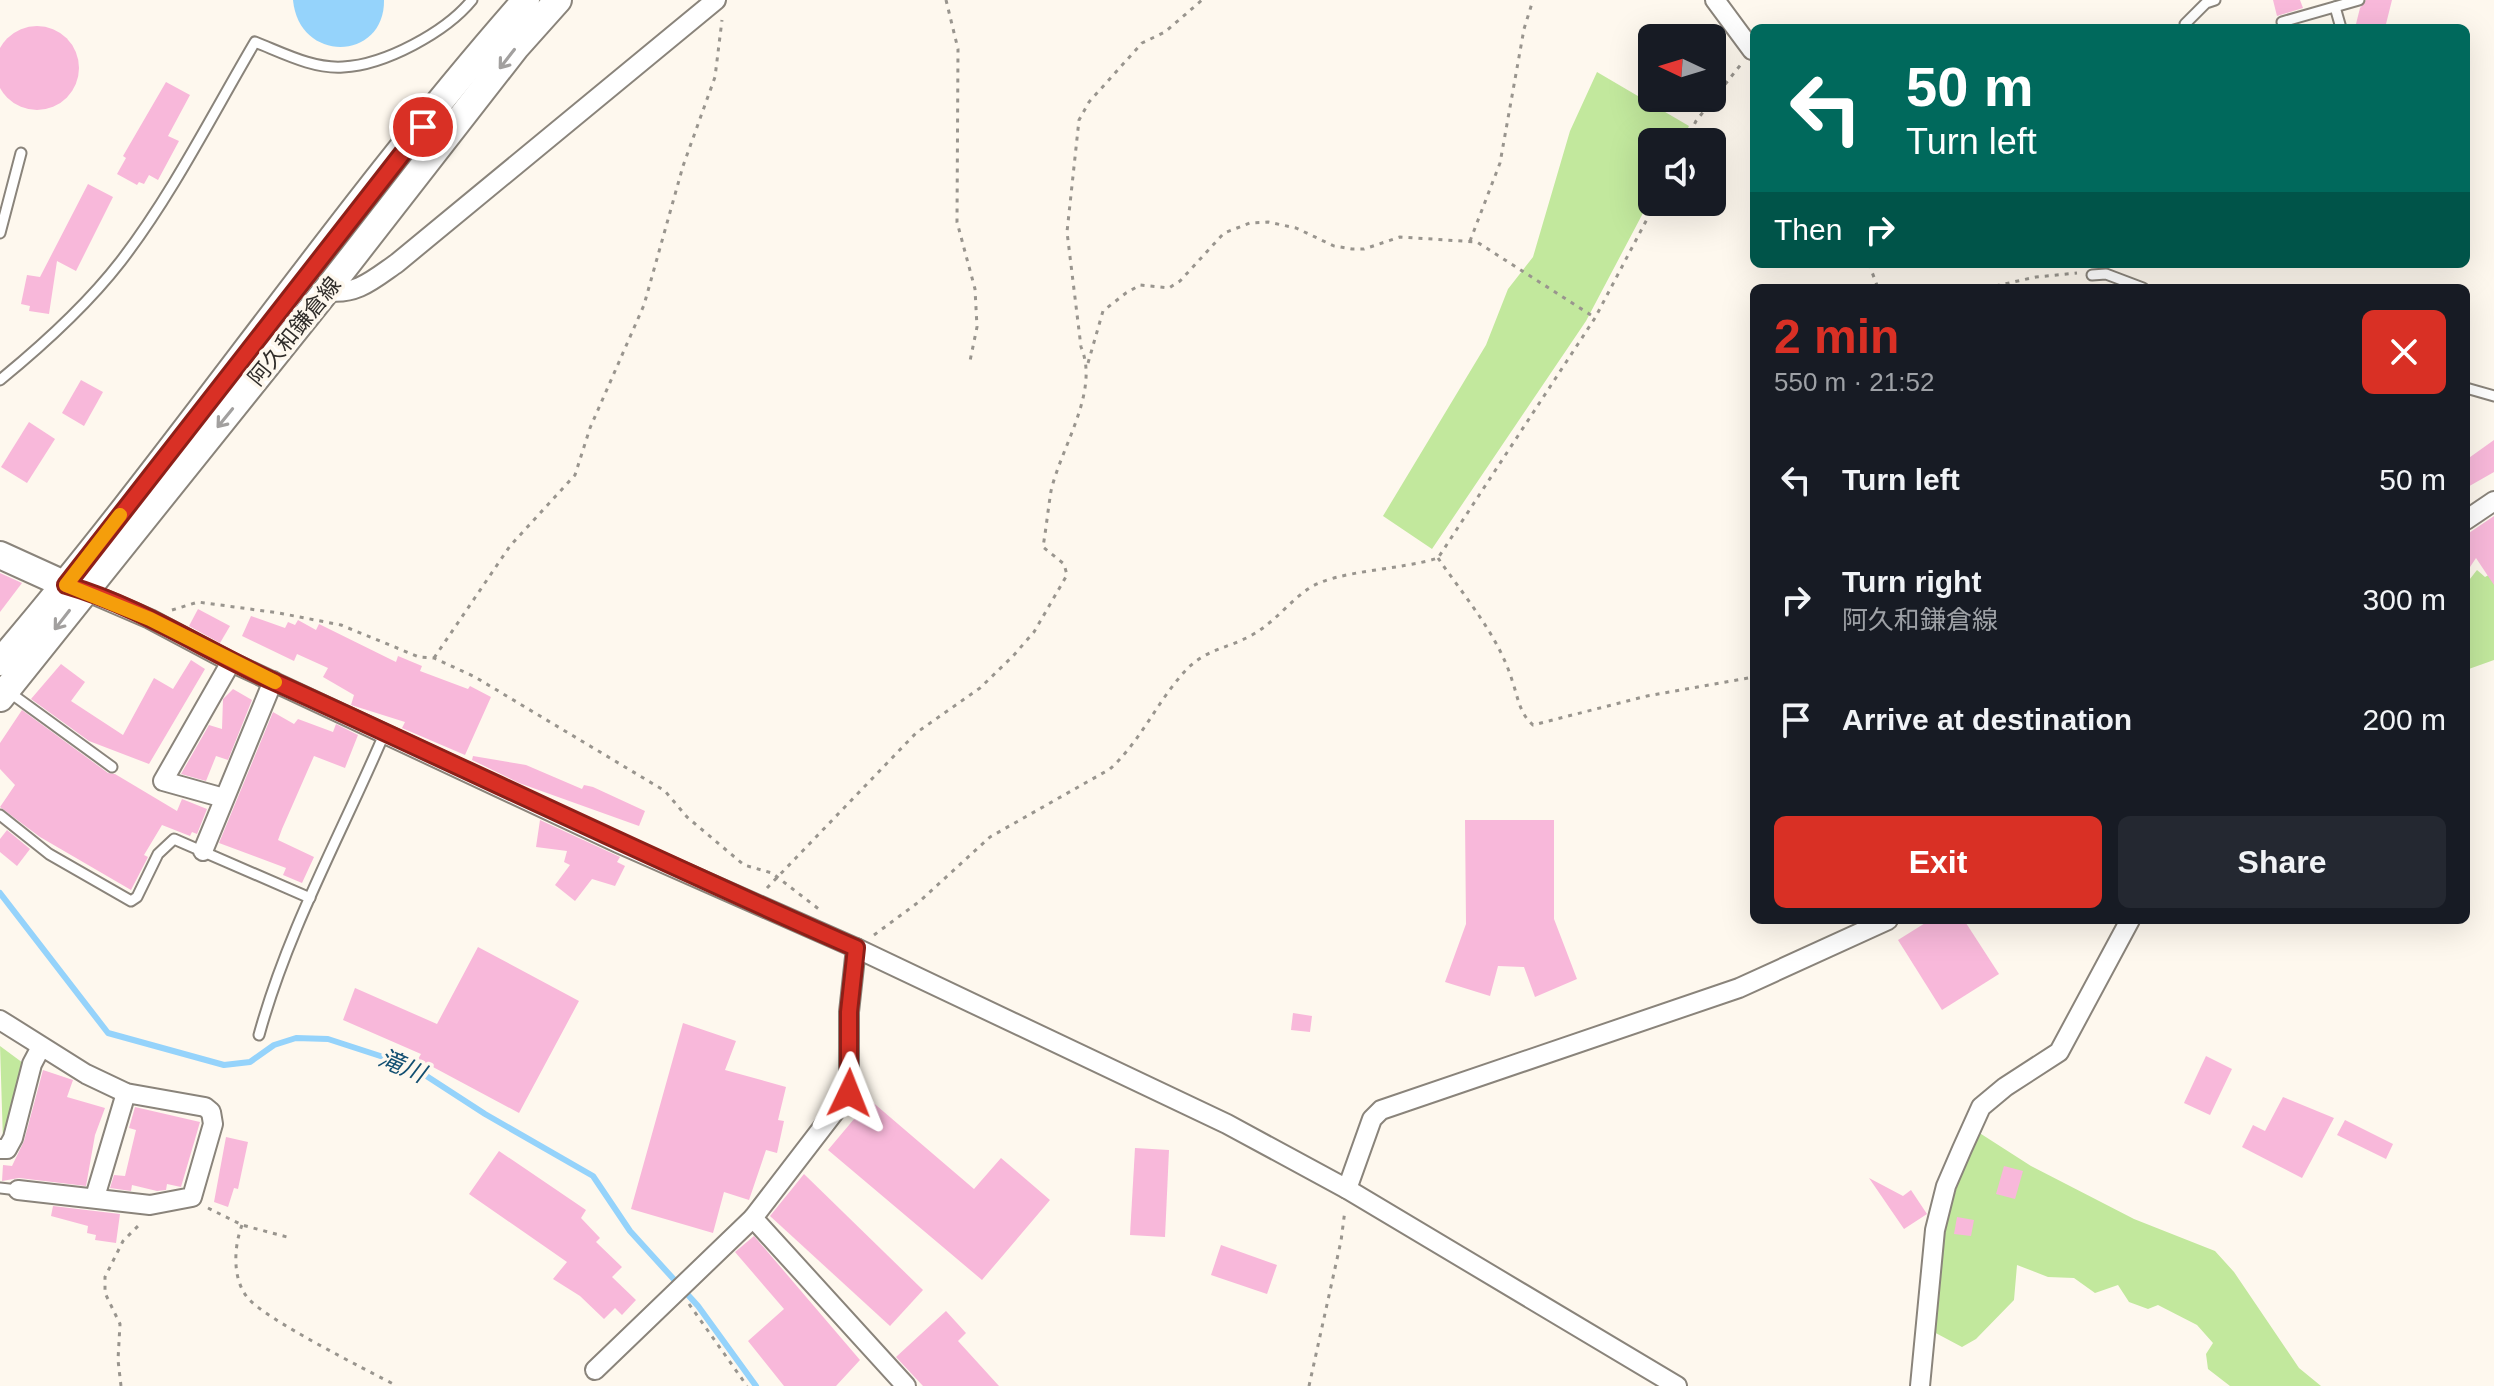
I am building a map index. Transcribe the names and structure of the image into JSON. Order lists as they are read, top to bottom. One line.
{"streets":{"main road":["阿久和鎌倉線"]},"water":["滝川"],"north":"left","page":{"turn":["50 m","Turn left"],"then":"Then","heading":["2 min","550 m · 21:52"],"list":[{"name":"Turn left","value":"50 m"},{"name":"Turn right","note":"阿久和鎌倉線","value":"300 m"},{"name":"Arrive at destination","value":"200 m"}],"buttons":["Exit","Share"]}}
